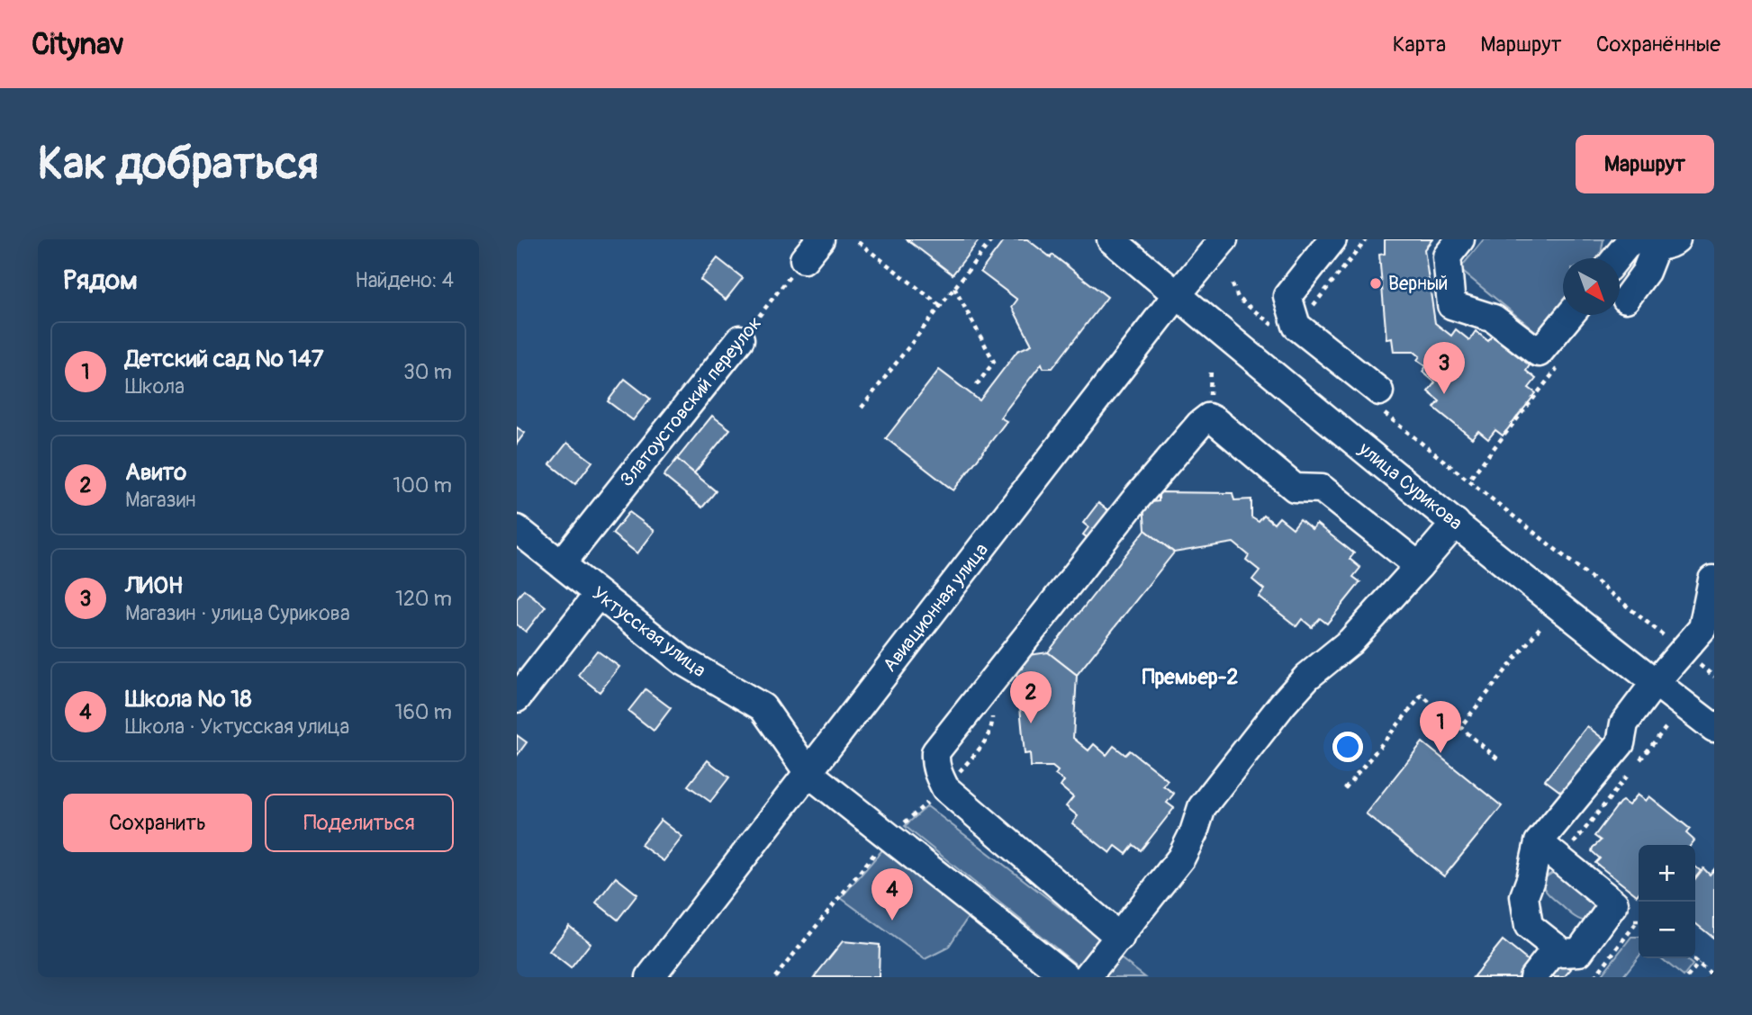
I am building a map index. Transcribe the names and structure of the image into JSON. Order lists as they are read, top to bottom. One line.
{"streets":{"street":["Златоустовский переулок","улица Сурикова","Авиационная улица","Уктусская улица"]},"crossings":[["Златоустовский переулок","Уктусская улица"],["улица Сурикова","Авиационная улица"],["Авиационная улица","Уктусская улица"]],"districts":["Премьер-2"],"places":["Верный"],"north":"bottom right","page":{"header":"Citynav","nav":["Карта","Маршрут","Сохранённые"],"buttons":["Маршрут",["Сохранить","Поделиться"]],"title":"Как добраться","heading":["Рядом","Найдено: 4"],"list":[{"mark":"1","name":"Детский сад № 147","note":"Школа","value":"30 m"},{"mark":"2","name":"Авито","note":"Магазин","value":"100 m"},{"mark":"3","name":"ЛИОН","note":"Магазин · улица Сурикова","value":"120 m"},{"mark":"4","name":"Школа № 18","note":"Школа · Уктусская улица","value":"160 m"}],"pins":["3","2","1","4"],"map_buttons":["+","−"]}}
